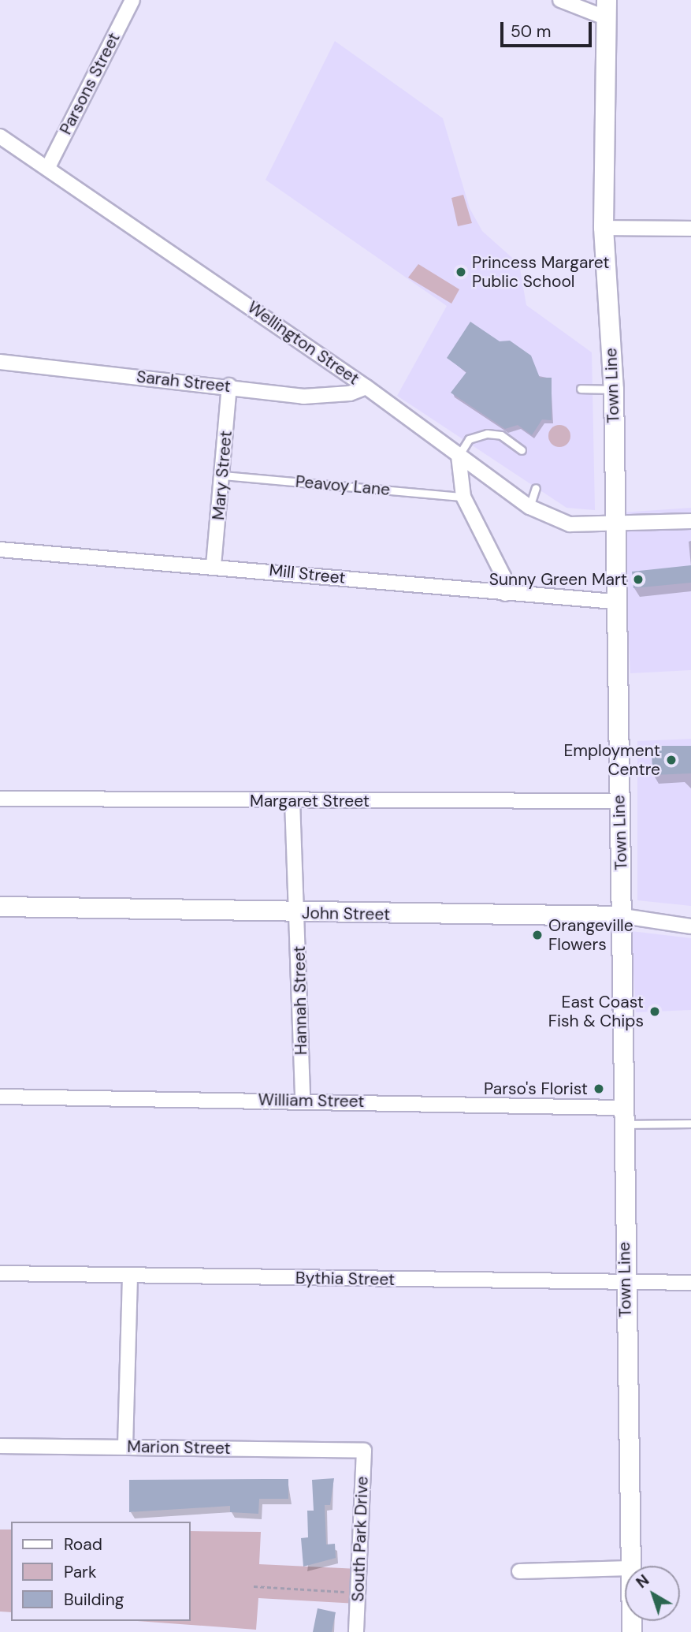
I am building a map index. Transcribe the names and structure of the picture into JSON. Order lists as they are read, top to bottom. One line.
{"streets":{"main road":["Town Line","John Street"],"street":["Parsons Street","Wellington Street","Sarah Street","Mary Street","Mill Street","Margaret Street","Hannah Street","William Street","Bythia Street","Marion Street","South Park Drive"],"lane":["Peavoy Lane"]},"crossings":[["Parsons Street","Wellington Street"],["Wellington Street","Sarah Street"],["Wellington Street","Town Line"],["Sarah Street","Mary Street"],["Town Line","Mill Street"],["Town Line","Margaret Street"],["Town Line","John Street"],["Town Line","William Street"],["Town Line","Bythia Street"],["Mary Street","Peavoy Lane"],["Mary Street","Mill Street"],["Margaret Street","Hannah Street"],["John Street","Hannah Street"],["Hannah Street","William Street"],["Marion Street","South Park Drive"]],"places":["Princess Margaret Public School","Sunny Green Mart","Employment Centre","Orangeville Flowers","East Coast Fish & Chips","Parso's Florist"],"legend":["Road","Park","Building"],"scale_bar":"50 m","north":"top left"}
